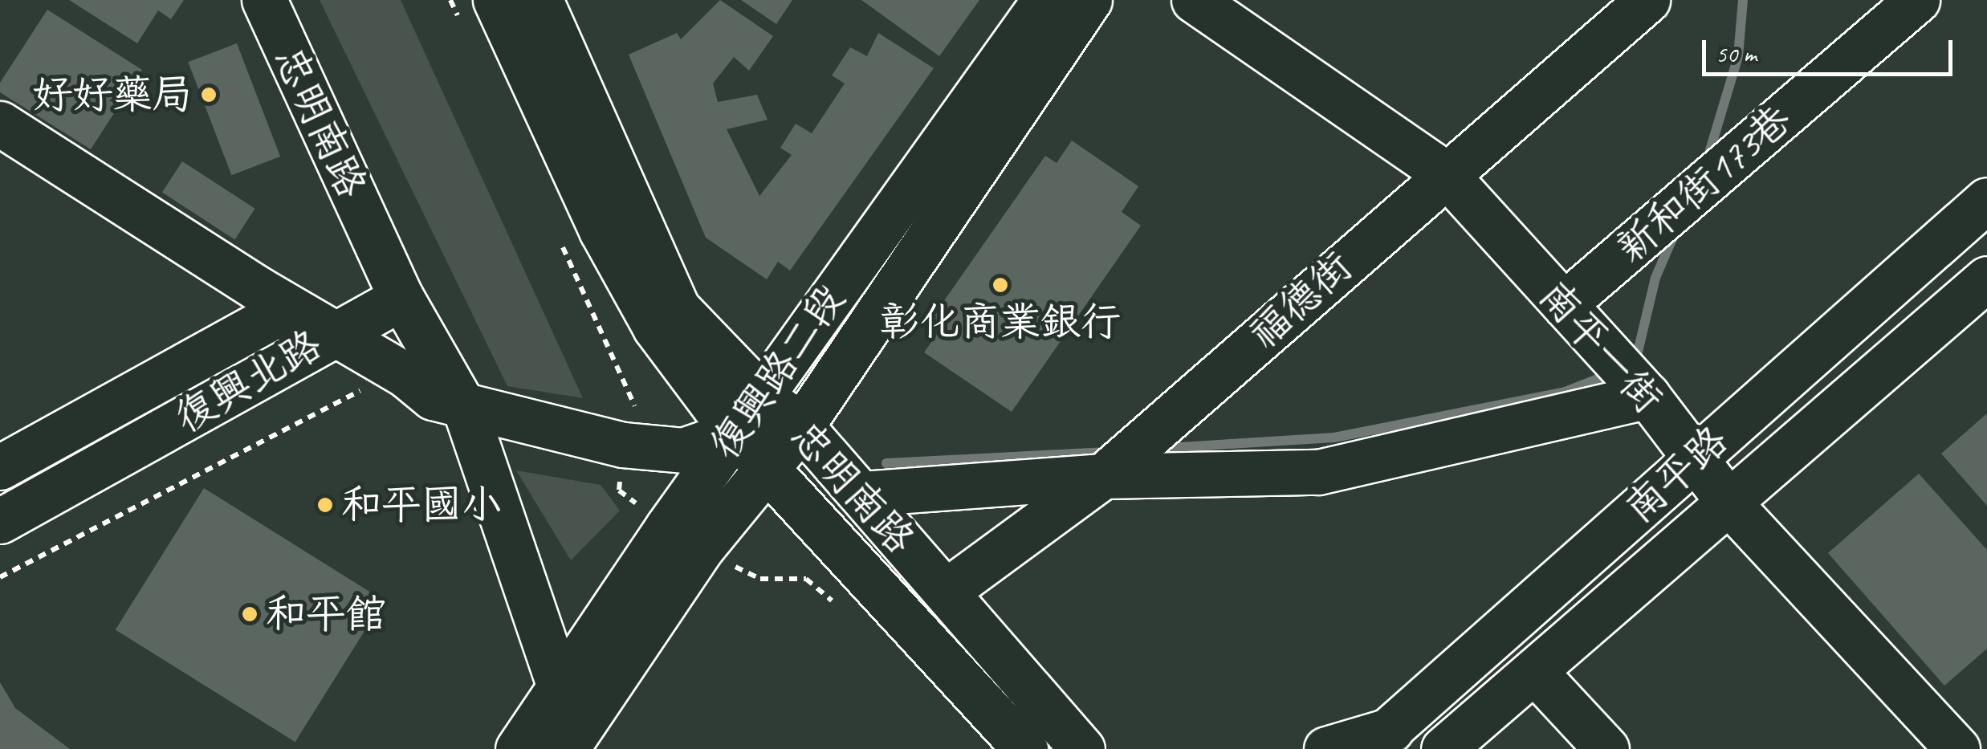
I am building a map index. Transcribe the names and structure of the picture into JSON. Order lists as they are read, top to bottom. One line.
{"streets":{"street":["忠明南路","新和街173巷","福德街","南平一街","復興路二段","復興北路","南平路"]},"crossings":[["忠明南路","福德街"],["忠明南路","復興路二段"],["新和街173巷","南平一街"],["福德街","南平一街"],["南平一街","南平路"]],"places":["好好藥局","彰化商業銀行","和平國小","和平館"],"scale_bar":"50 m"}
